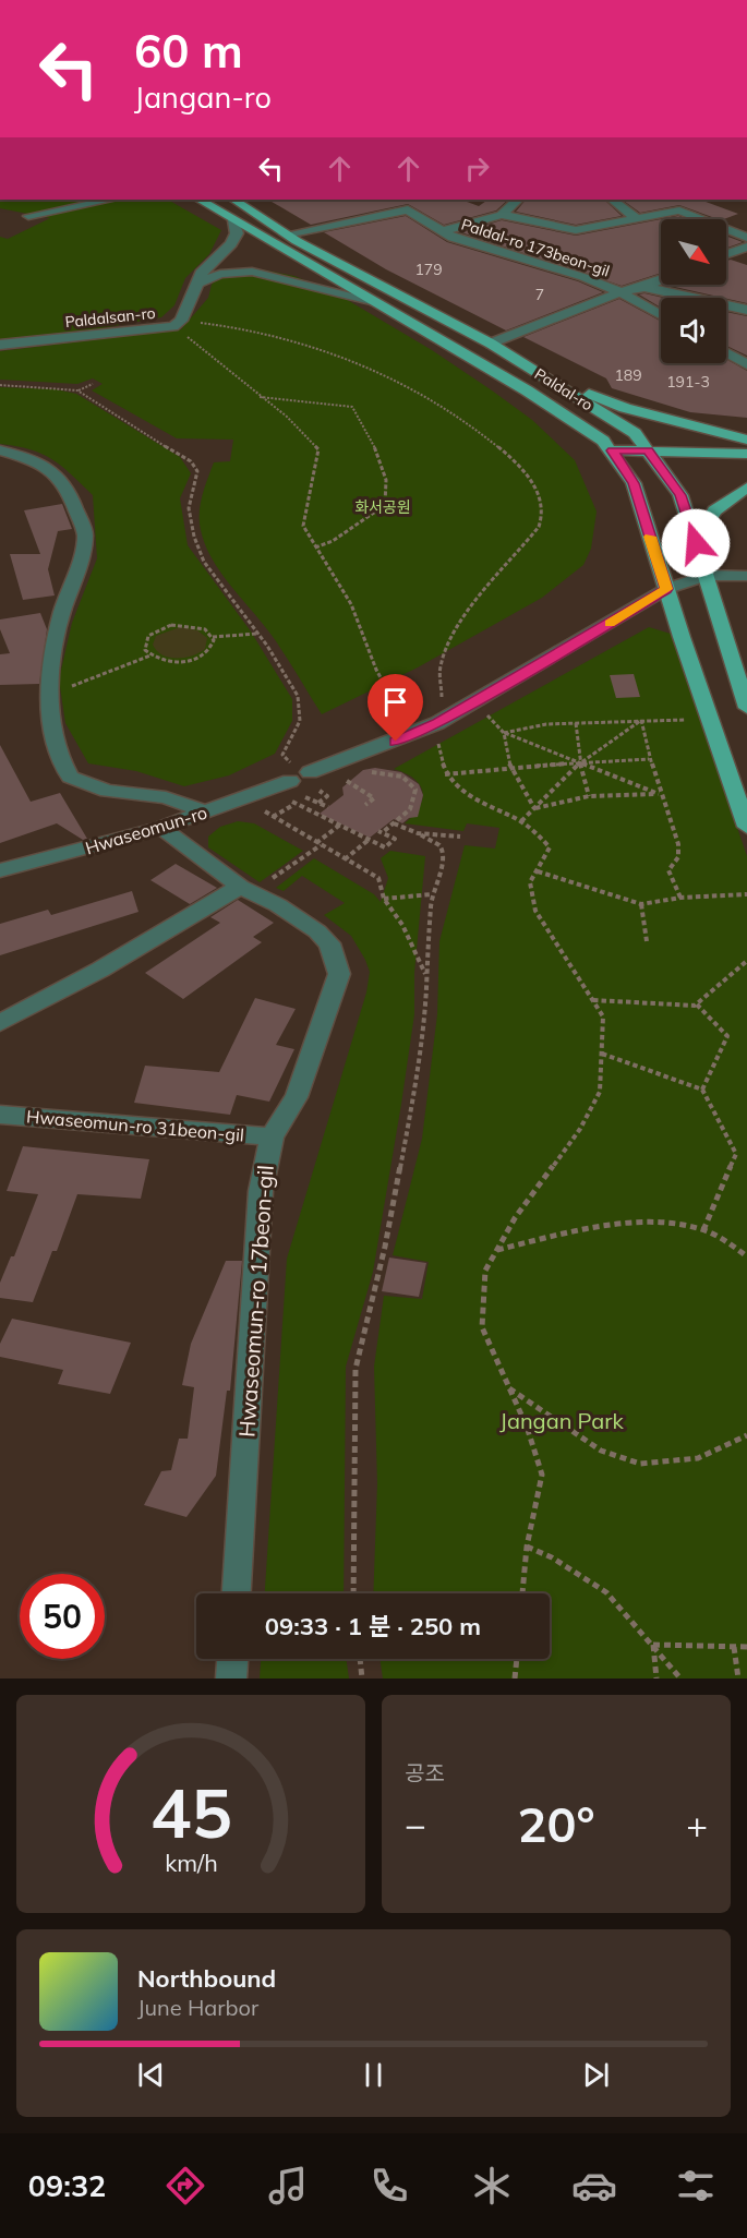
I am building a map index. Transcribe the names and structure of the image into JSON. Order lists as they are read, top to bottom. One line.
{"streets":{"main road":["Paldal-ro"],"street":["Paldal-ro 173beon-gil","Paldalsan-ro","Hwaseomun-ro","Hwaseomun-ro 31beon-gil","Hwaseomun-ro 17beon-gil"]},"crossings":[["Paldal-ro 173beon-gil","Paldal-ro"],["Hwaseomun-ro","Hwaseomun-ro 17beon-gil"],["Hwaseomun-ro 31beon-gil","Hwaseomun-ro 17beon-gil"]],"parks":["화서공원","Jangan Park"],"house_numbers":["179","7","189","191-3"],"north":"bottom right","page":{"turn":["60 m","Jangan-ro"],"limit":"50","trip":"09:33 · 1 분 · 250 m","tile":"공조","heat":["−","20°","+"],"song":["Northbound","June Harbor"],"tabs":"09:32","gauge":["45","km/h"]}}
